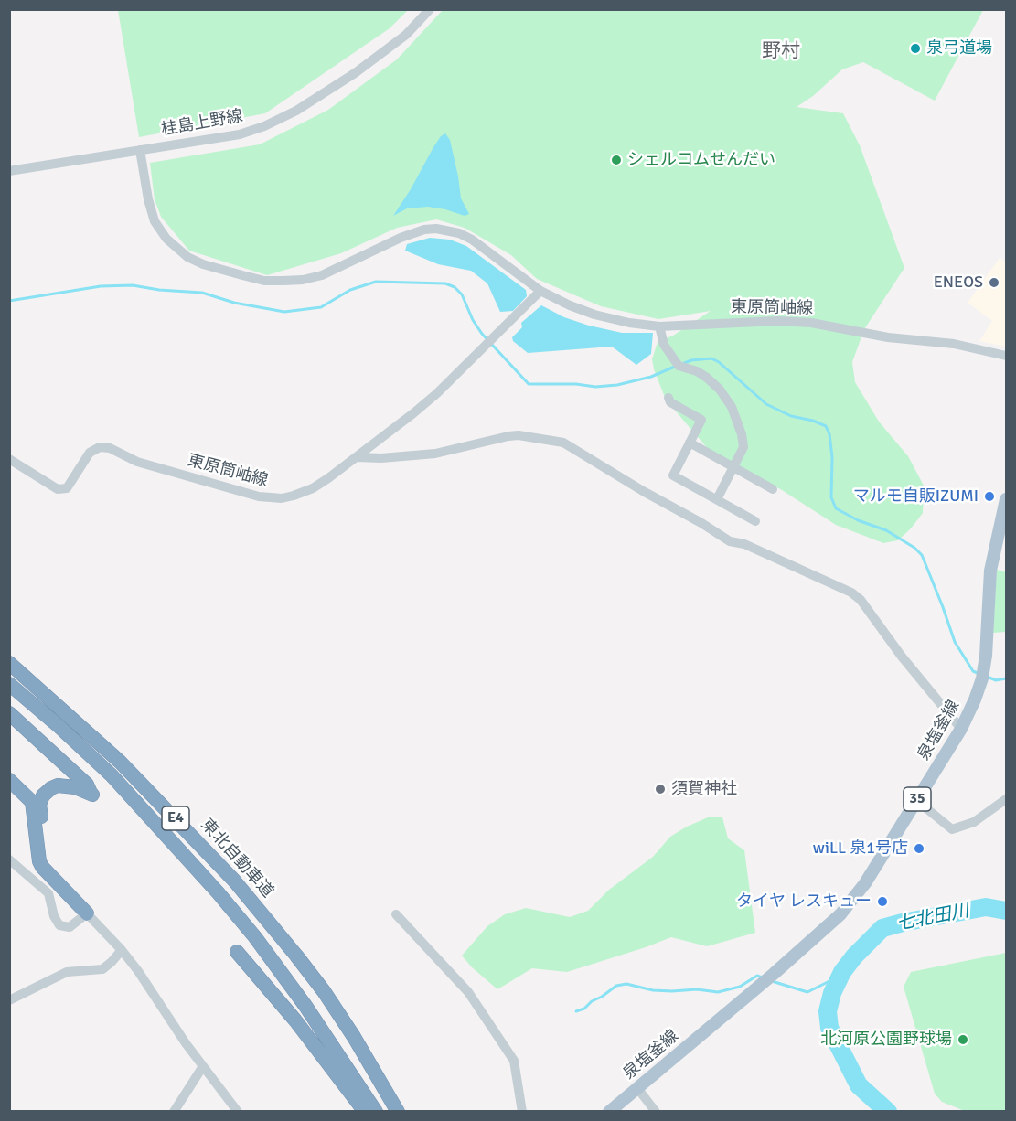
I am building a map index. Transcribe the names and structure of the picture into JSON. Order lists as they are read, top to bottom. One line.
{"streets":{"highway":["E4","東北自動車道"],"main road":["泉塩釜線","35"],"street":["桂島上野線","東原筒岫線"]},"crossings":[["桂島上野線","東原筒岫線"]],"districts":["野村"],"water":["七北田川"],"places":["泉弓道場","シェルコムせんだい","ENEOS","マルモ自販IZUMI","須賀神社","wiLL 泉1号店","タイヤ レスキュー","北河原公園野球場"]}
